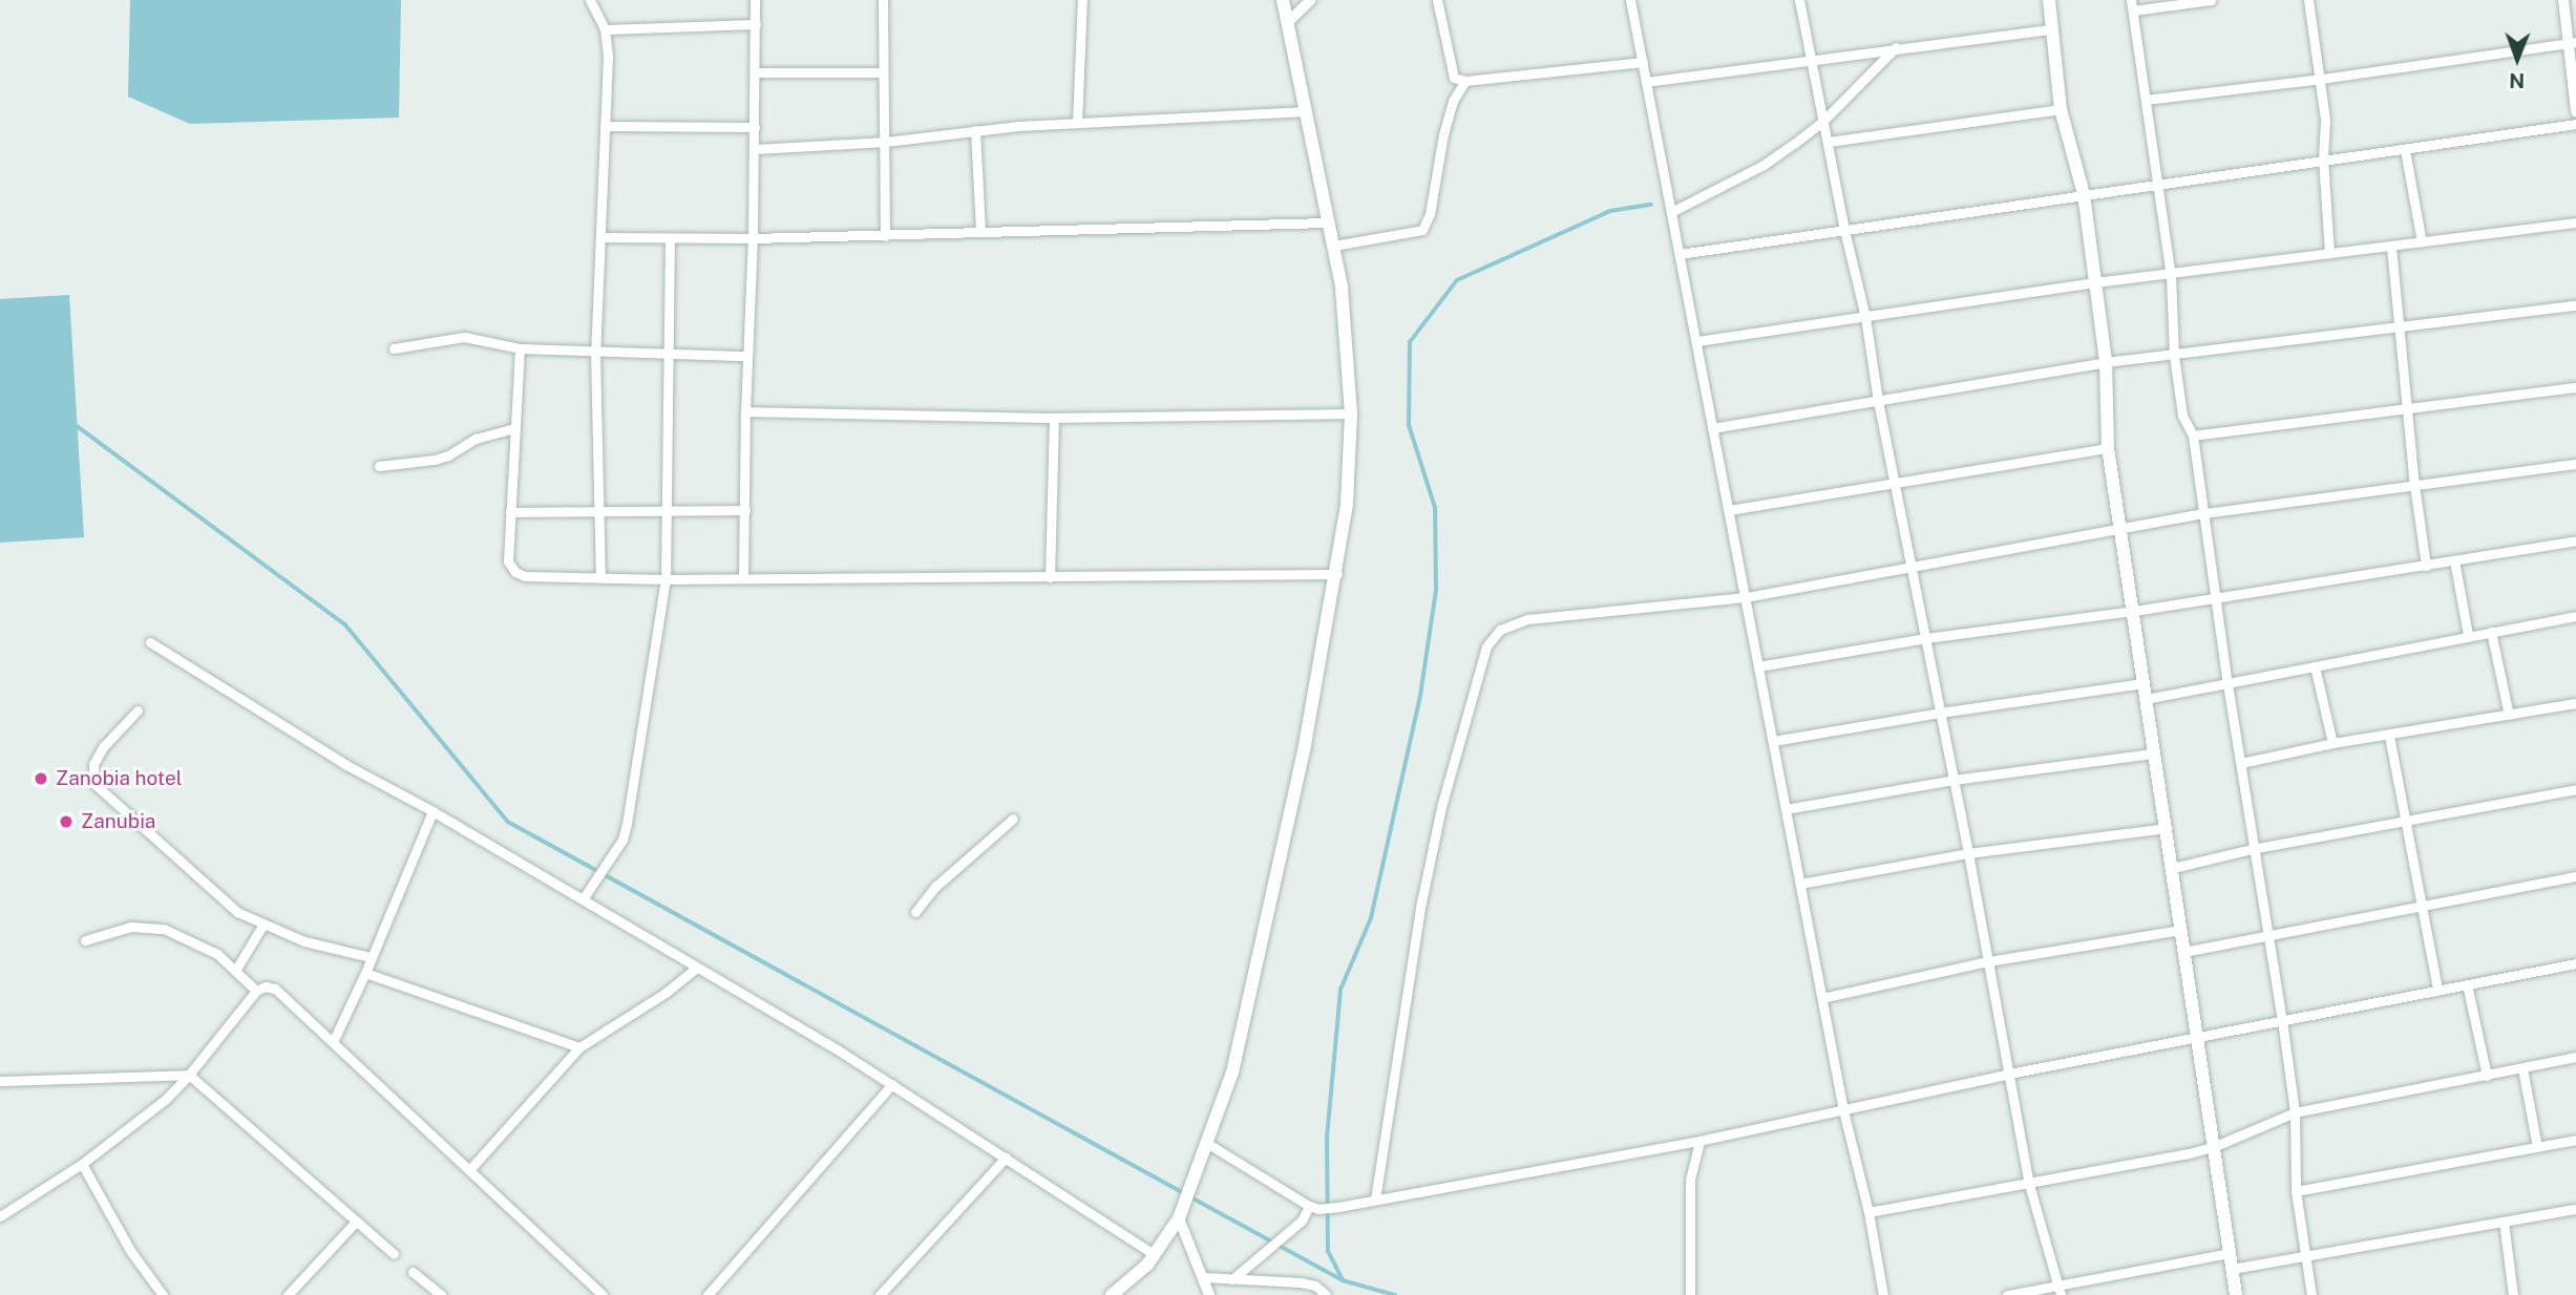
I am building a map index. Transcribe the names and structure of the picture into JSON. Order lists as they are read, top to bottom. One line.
{"places":["Zanobia hotel","Zanubia"],"north":"bottom"}
